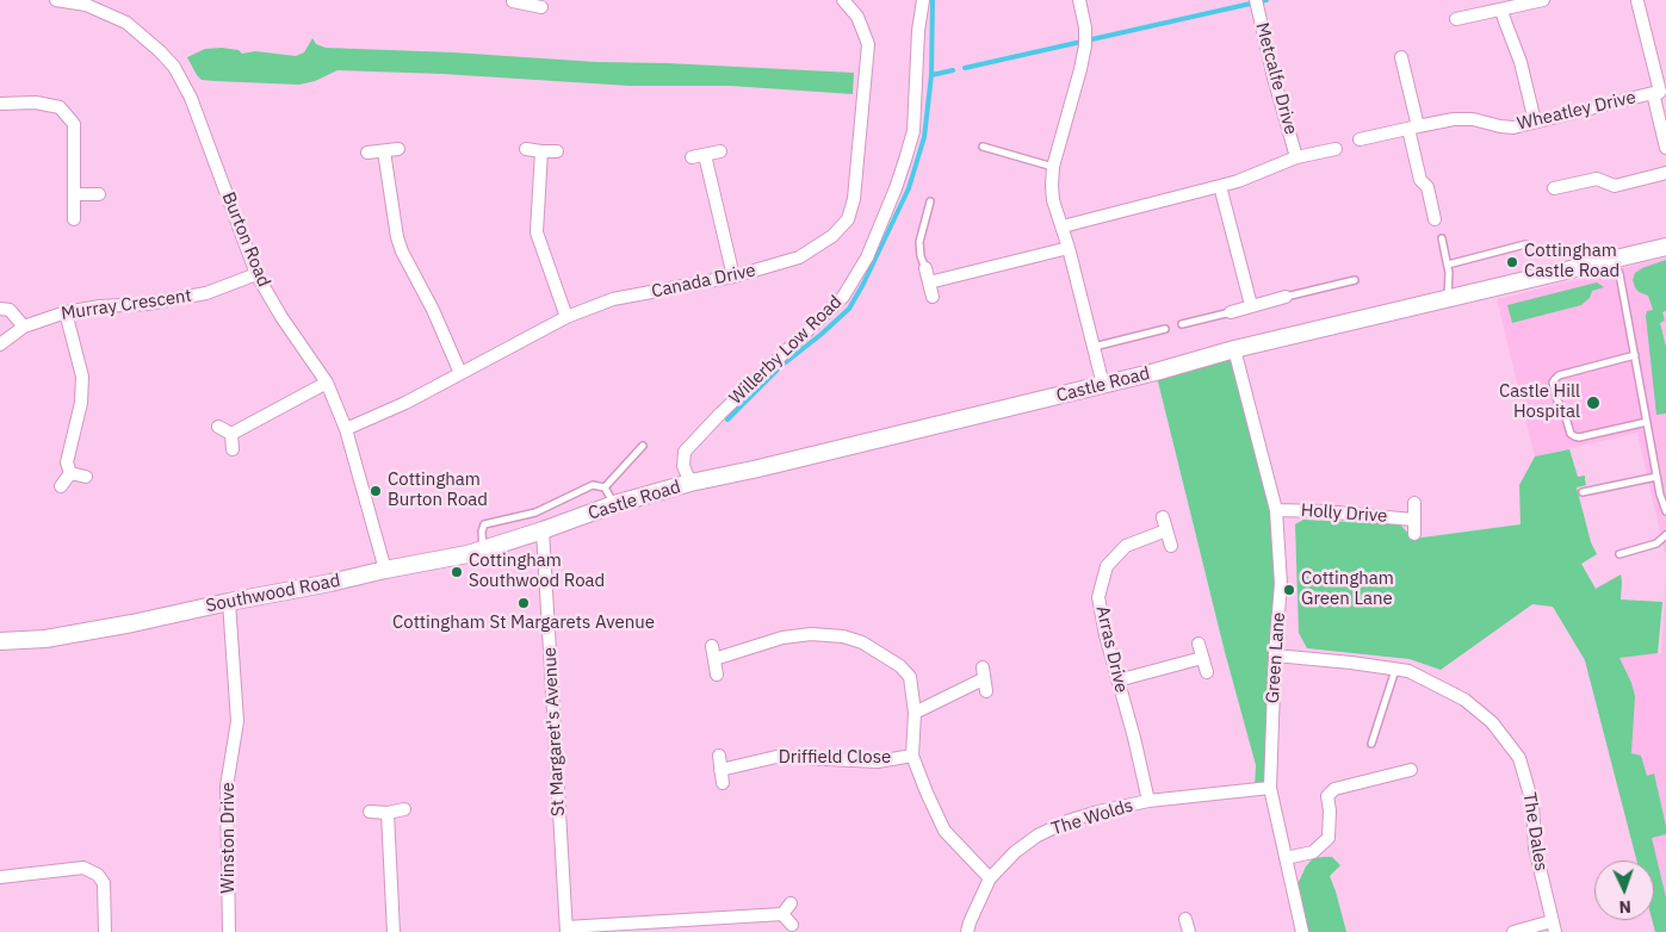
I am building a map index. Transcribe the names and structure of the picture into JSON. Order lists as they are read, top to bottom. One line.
{"streets":{"street":["Metcalfe Drive","Wheatley Drive","Burton Road","Canada Drive","Murray Crescent","Willerby Low Road","Castle Road","Holly Drive","Southwood Road","Arras Drive","Green Lane","St Margaret's Avenue","Driffield Close","The Wolds","The Dales","Winston Drive"]},"crossings":[["Burton Road","Canada Drive"],["Burton Road","Murray Crescent"],["Burton Road","Southwood Road"],["Willerby Low Road","Castle Road"],["Castle Road","Southwood Road"],["Castle Road","Green Lane"],["Castle Road","St Margaret's Avenue"],["Holly Drive","Green Lane"],["Southwood Road","St Margaret's Avenue"],["Southwood Road","Winston Drive"],["Arras Drive","The Wolds"],["Green Lane","The Wolds"],["Green Lane","The Dales"]],"places":["Cottingham Castle Road","Castle Hill Hospital","Cottingham Burton Road","Cottingham Southwood Road","Cottingham Green Lane","Cottingham St Margarets Avenue"],"north":"bottom"}
